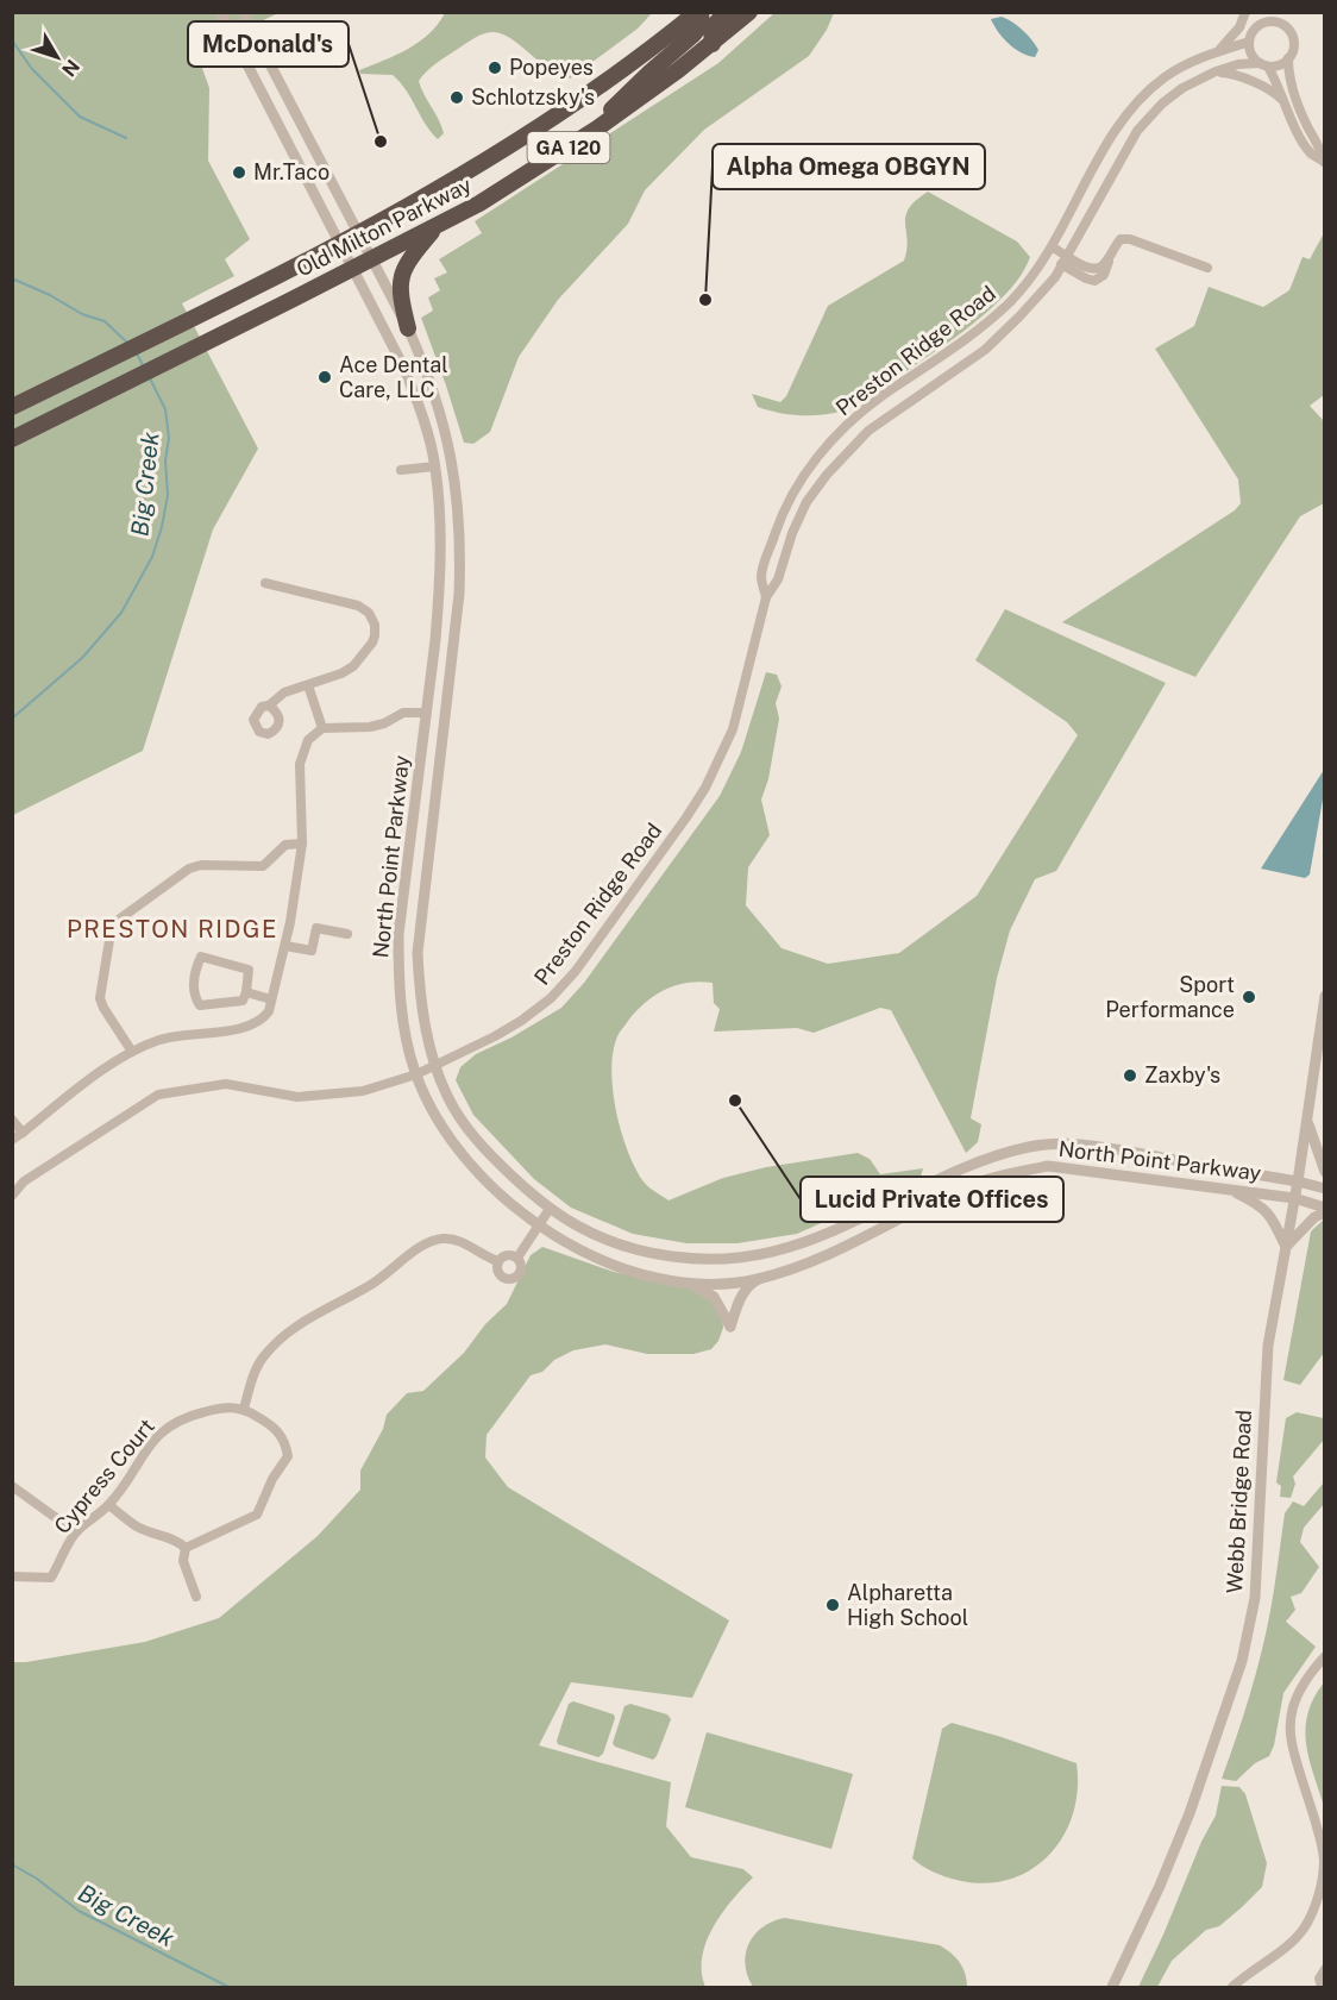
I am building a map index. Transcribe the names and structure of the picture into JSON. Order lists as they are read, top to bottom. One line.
{"streets":{"highway":["GA 120","Old Milton Parkway"],"street":["Preston Ridge Road","North Point Parkway","Cypress Court","Webb Bridge Road"]},"crossings":[["Old Milton Parkway","North Point Parkway"],["Preston Ridge Road","North Point Parkway"],["North Point Parkway","Webb Bridge Road"]],"districts":["PRESTON RIDGE"],"water":["Big Creek"],"places":["Popeyes","Schlotzsky's","McDonald's","Mr.Taco","Alpha Omega OBGYN","Ace Dental Care, LLC","Sport Performance","Zaxby's","Lucid Private Offices","Alpharetta High School"],"north":"bottom right"}
